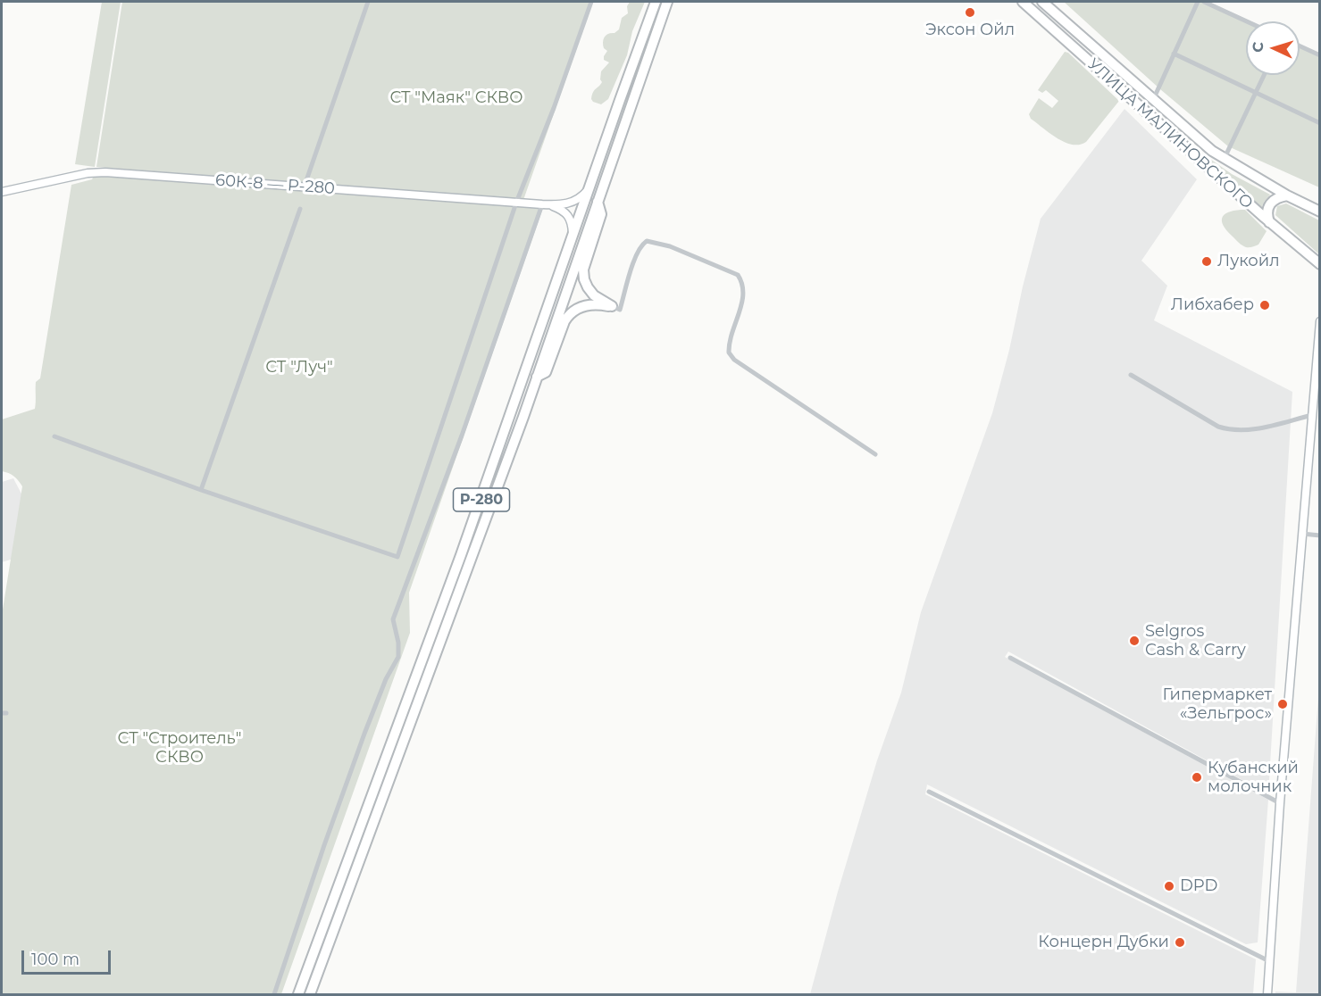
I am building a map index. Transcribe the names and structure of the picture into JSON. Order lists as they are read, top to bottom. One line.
{"streets":{"highway":["УЛИЦА МАЛИНОВСКОГО","Р-280"],"street":["60К-8 — Р-280"]},"crossings":[["60К-8 — Р-280","Р-280"]],"parks":["СТ \"Маяк\" СКВО","СТ \"Луч\"","СТ \"Строитель\" СКВО"],"places":["Эксон Ойл","Лукойл","Либхабер","Selgros Cash & Carry","Гипермаркет «Зельгрос»","Кубанский молочник","DPD","Концерн Дубки"],"scale_bar":"100 m","north":"left"}
